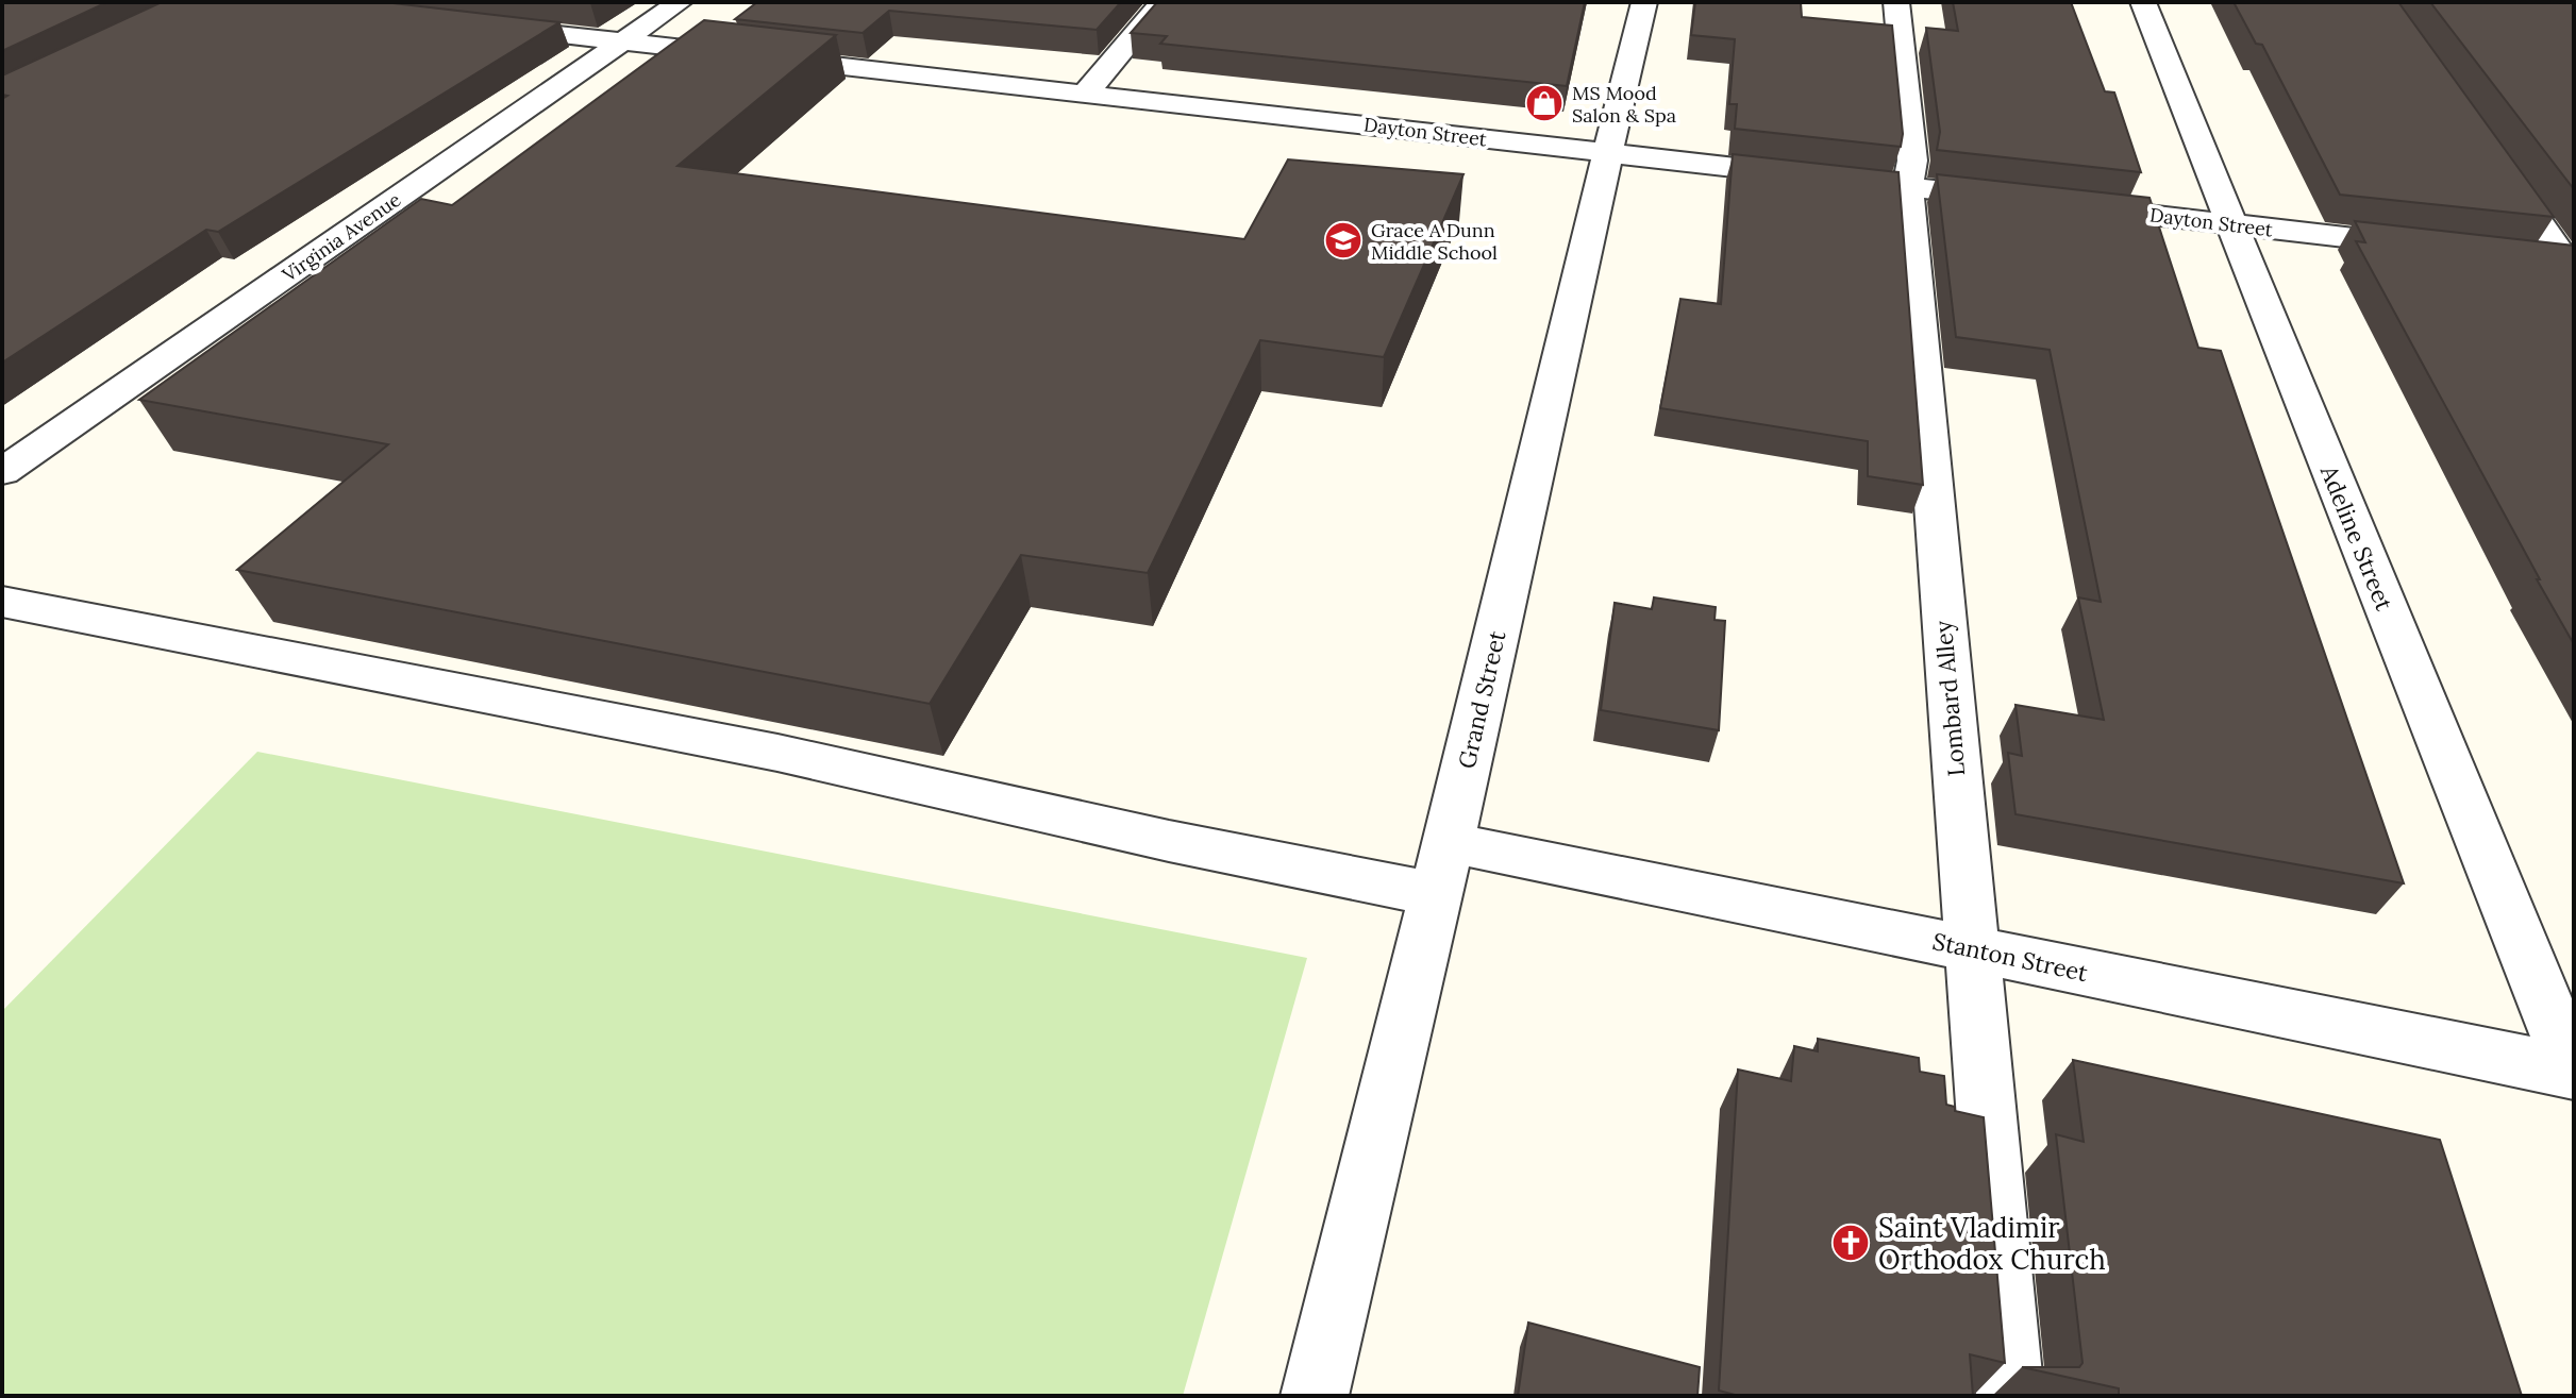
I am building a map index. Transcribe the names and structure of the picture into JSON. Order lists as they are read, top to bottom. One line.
{"streets":{"street":["Dayton Street","Virginia Avenue","Adeline Street","Lombard Alley","Grand Street","Stanton Street"]},"crossings":[["Dayton Street","Virginia Avenue"],["Dayton Street","Adeline Street"],["Dayton Street","Lombard Alley"],["Dayton Street","Grand Street"],["Adeline Street","Stanton Street"],["Lombard Alley","Stanton Street"],["Grand Street","Stanton Street"]],"places":{"shop":["MS Mood Salon & Spa"],"school or university":["Grace A Dunn Middle School"],"church":["Saint Vladimir Orthodox Church"]}}
